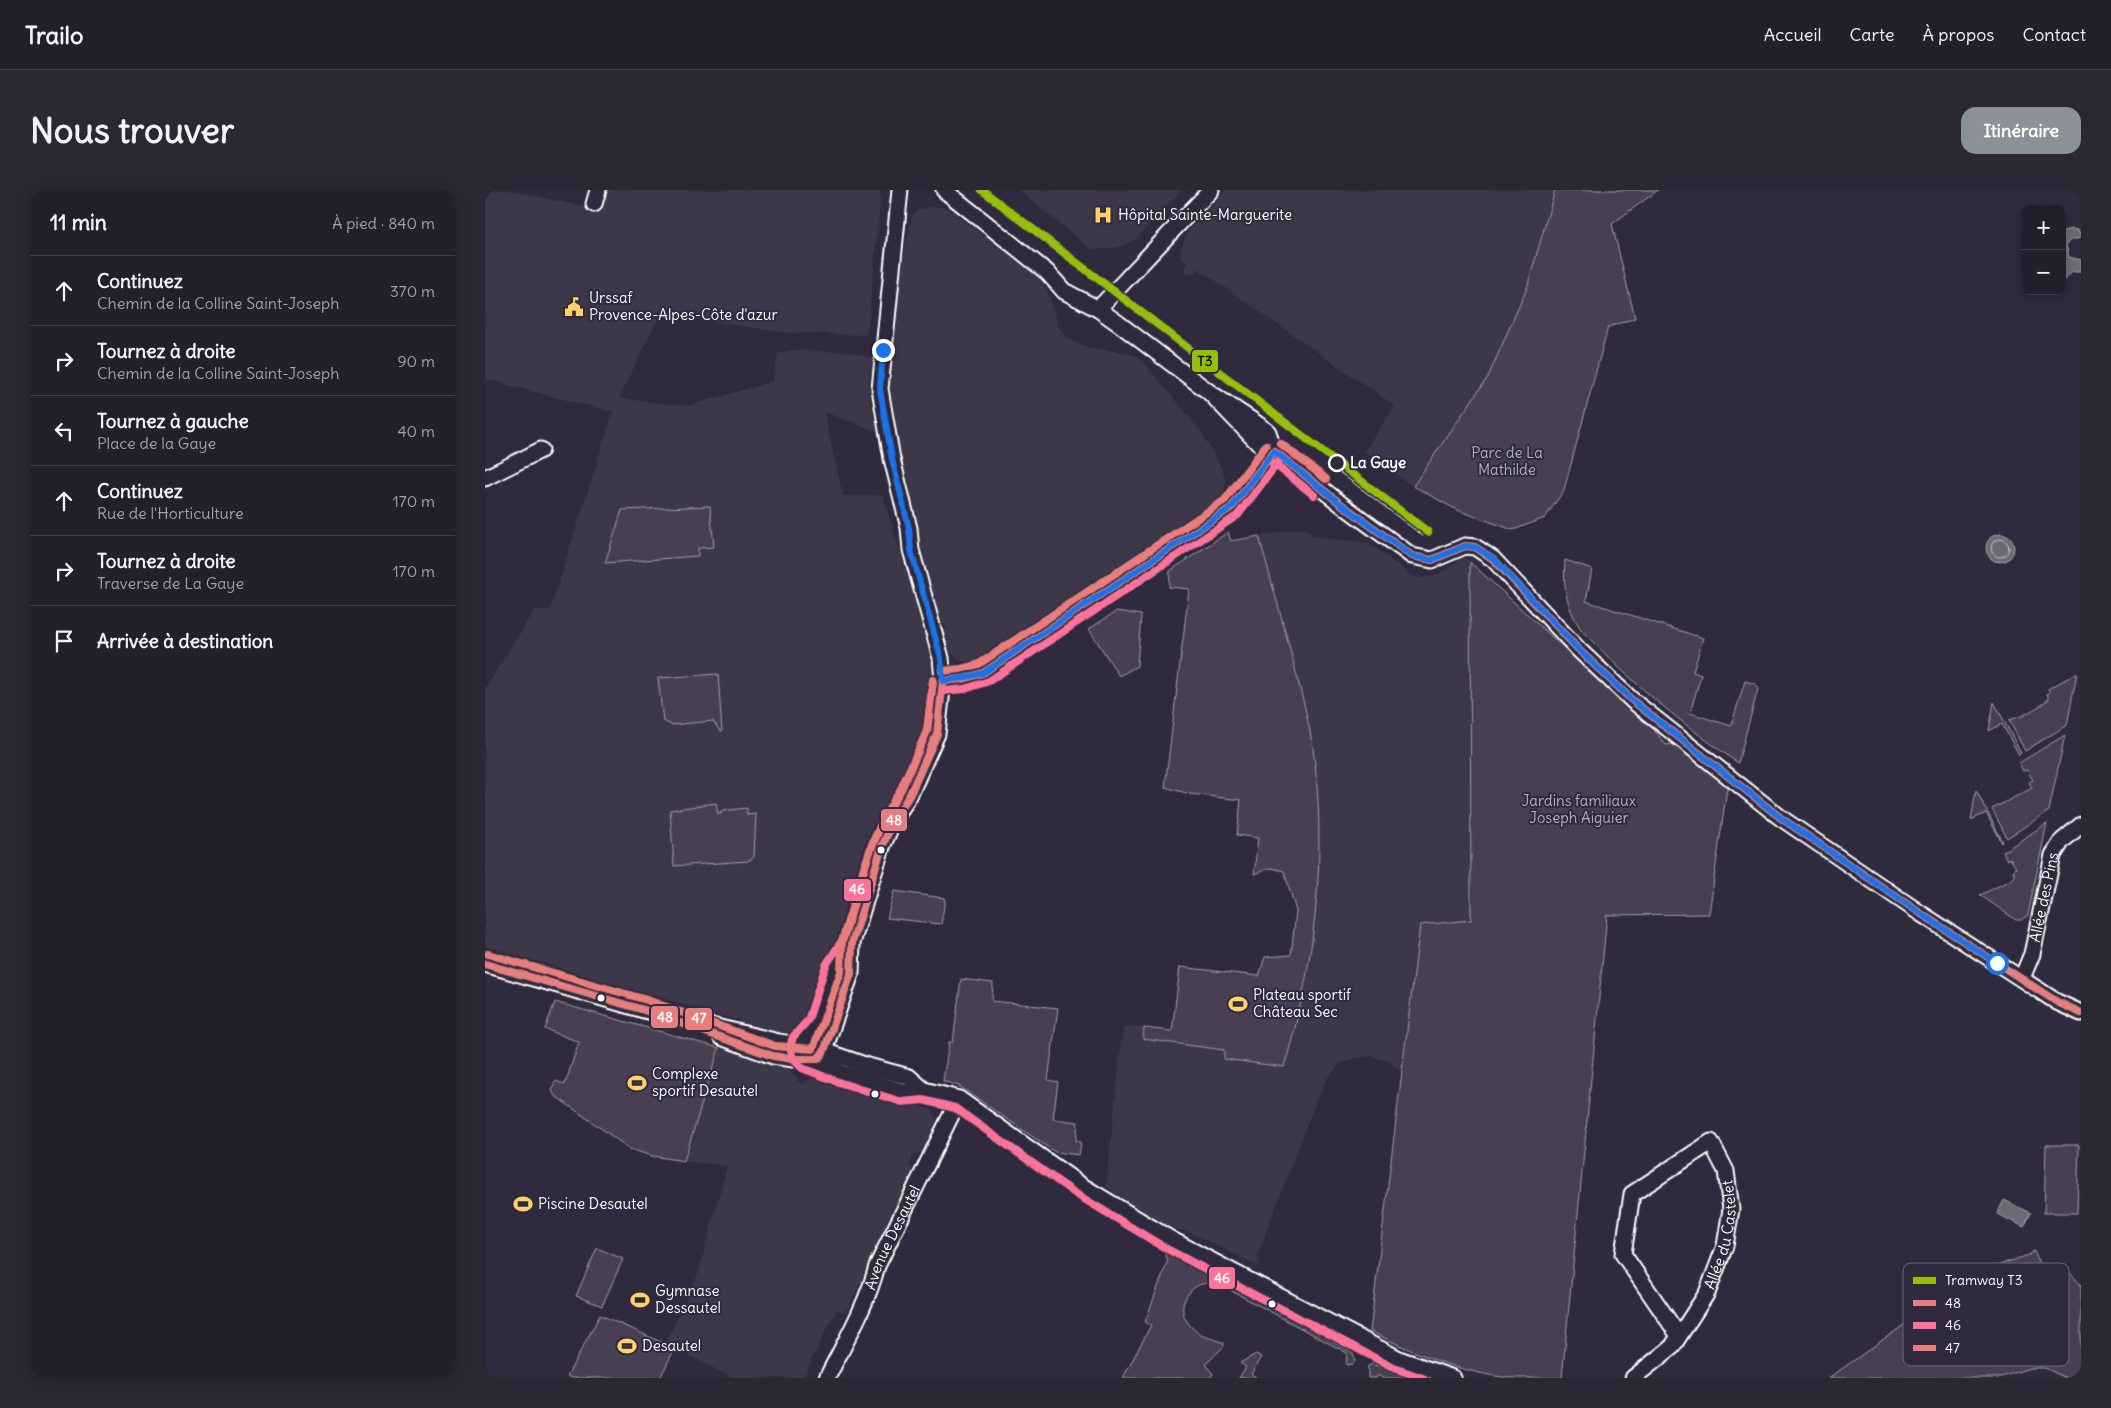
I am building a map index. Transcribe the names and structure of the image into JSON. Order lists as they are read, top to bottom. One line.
{"streets":{"street":["Allée des Pins","Allée du Castelet","Avenue Desautel"]},"parks":["Parc de La Mathilde","Jardins familiaux Joseph Aiguier"],"places":{"hospital":["Hôpital Sainte-Marguerite"],"public building":["Urssaf Provence-Alpes-Côte d'azur"],"other":["La Gaye"],"sports":["Plateau sportif Château Sec","Complexe sportif Desautel","Piscine Desautel","Gymnase Dessautel","Desautel"]},"lines":["tram line T3","transit line 47","transit line 48","transit line 46"],"legend":["Tramway T3","48","46","47"],"page":{"header":"Trailo","nav":["Accueil","Carte","À propos","Contact"],"buttons":"Itinéraire","title":"Nous trouver","heading":["11 min","À pied · 840 m"],"map_buttons":["+","−"],"list":[["Continuez","Chemin de la Colline Saint-Joseph","370 m"],["Tournez à droite","Chemin de la Colline Saint-Joseph","90 m"],["Tournez à gauche","Place de la Gaye","40 m"],["Continuez","Rue de l'Horticulture","170 m"],["Tournez à droite","Traverse de La Gaye","170 m"],"Arrivée à destination"]}}
